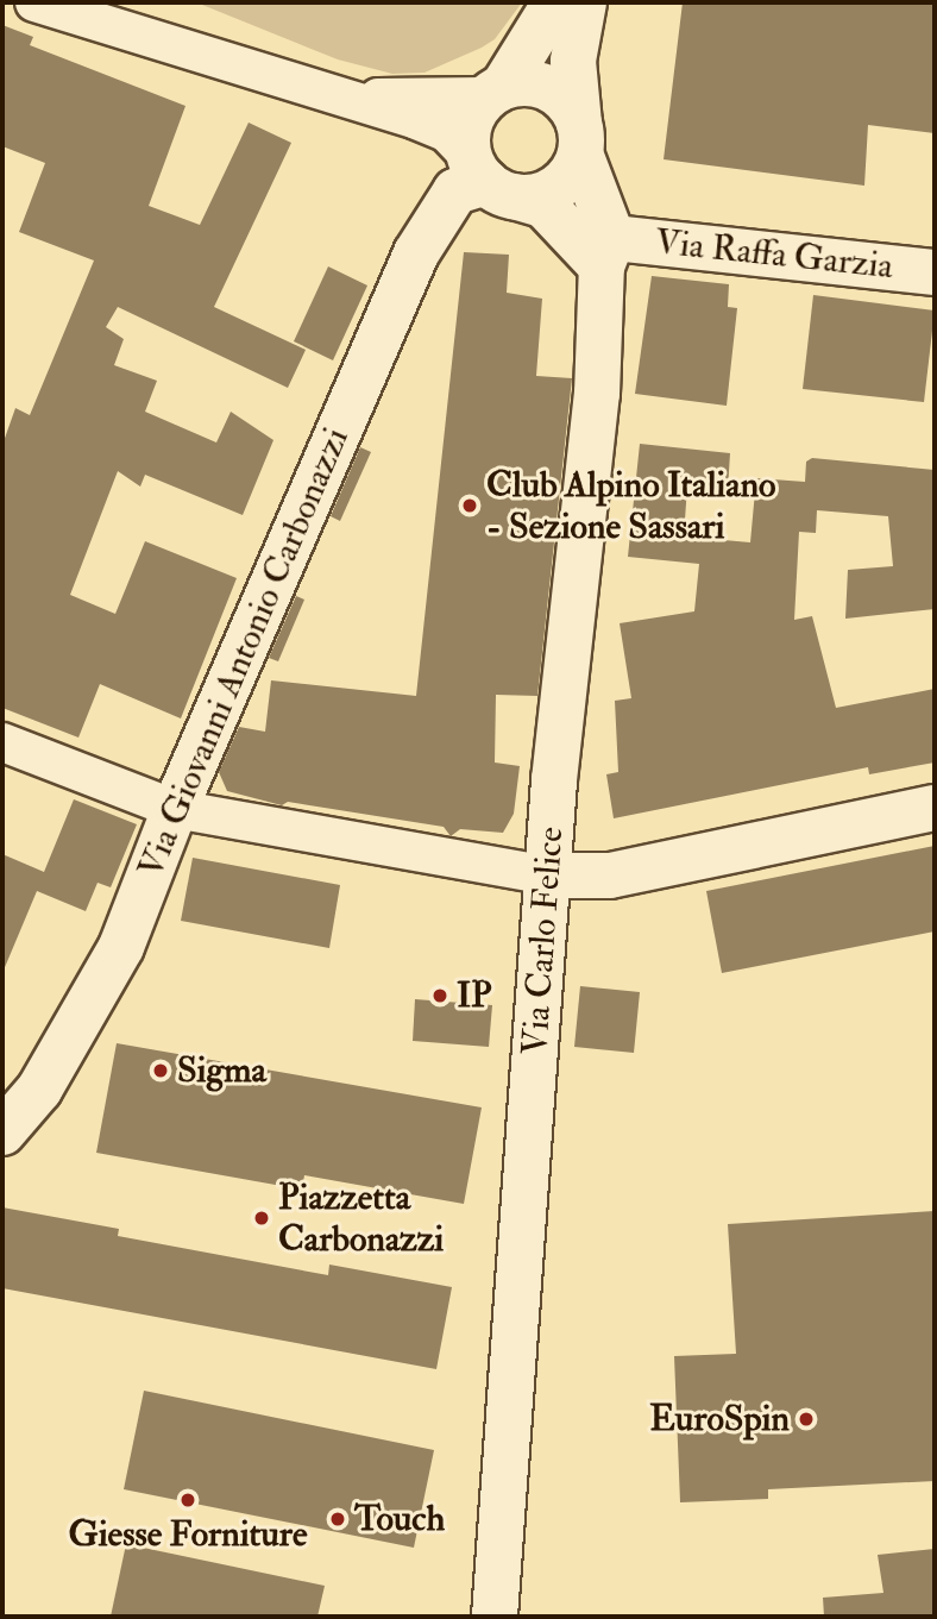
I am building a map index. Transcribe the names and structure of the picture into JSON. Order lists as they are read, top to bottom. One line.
{"streets":{"main road":["Via Raffa Garzia","Via Giovanni Antonio Carbonazzi","Via Carlo Felice"]},"crossings":[["Via Raffa Garzia","Via Carlo Felice"],["Via Giovanni Antonio Carbonazzi","Via Carlo Felice"]],"places":["Club Alpino Italiano - Sezione Sassari","IP","Sigma","Piazzetta Carbonazzi","EuroSpin","Giesse Forniture","Touch"]}
